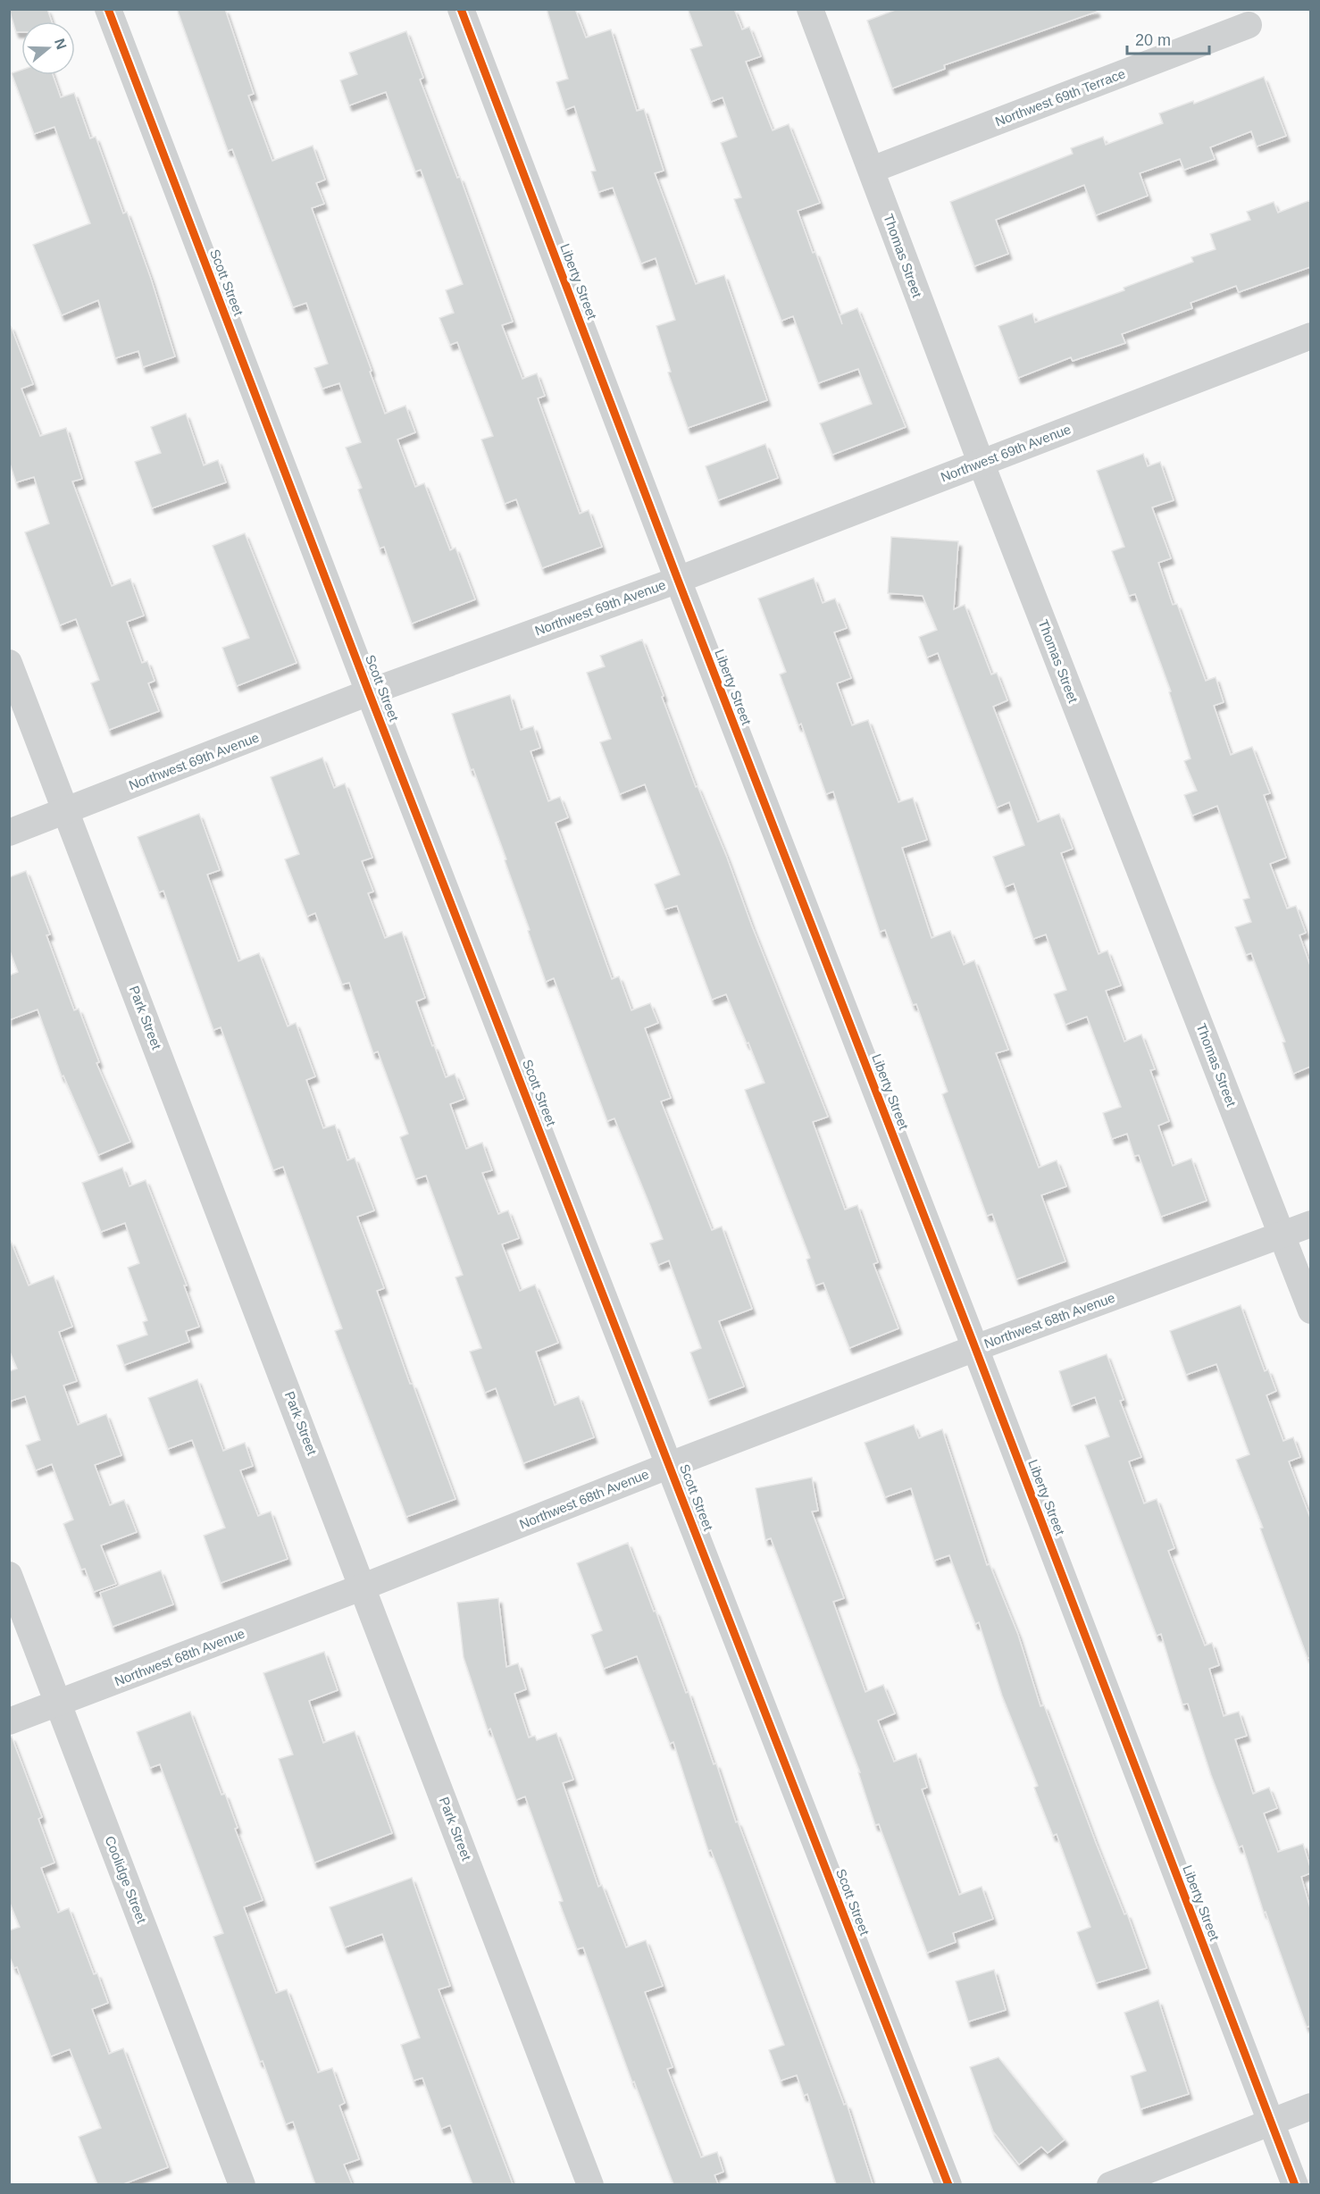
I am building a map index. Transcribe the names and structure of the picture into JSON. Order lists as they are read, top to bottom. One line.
{"streets":{"street":["Northwest 69th Terrace","Thomas Street","Liberty Street","Scott Street","Northwest 69th Avenue","Park Street","Northwest 68th Avenue","Coolidge Street"]},"crossings":[["Northwest 69th Terrace","Thomas Street"],["Thomas Street","Northwest 69th Avenue"],["Thomas Street","Northwest 68th Avenue"],["Liberty Street","Northwest 69th Avenue"],["Liberty Street","Northwest 68th Avenue"],["Scott Street","Northwest 69th Avenue"],["Scott Street","Northwest 68th Avenue"],["Northwest 69th Avenue","Park Street"],["Park Street","Northwest 68th Avenue"],["Northwest 68th Avenue","Coolidge Street"]],"scale_bar":"20 m","north":"right"}
